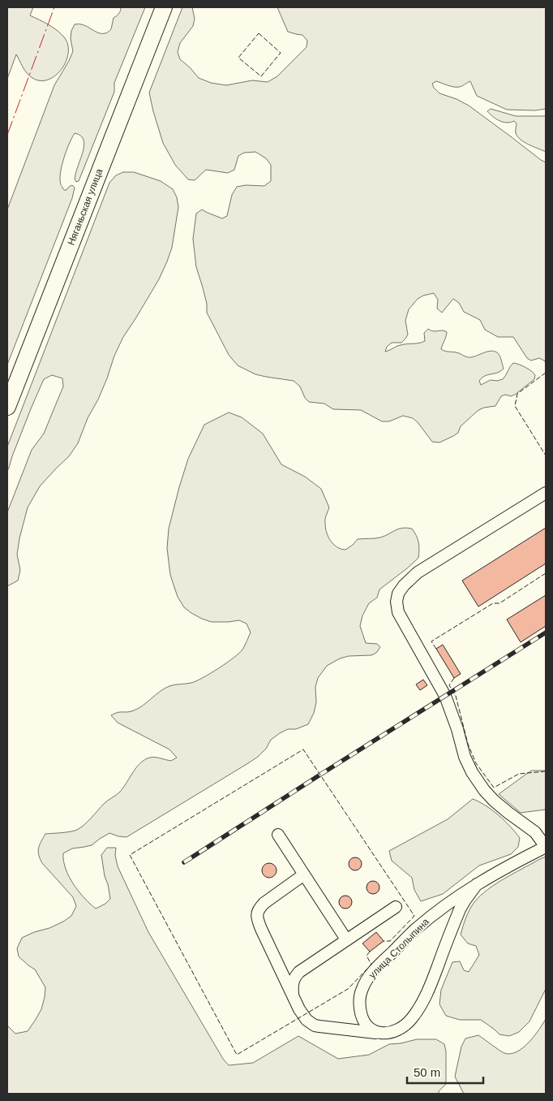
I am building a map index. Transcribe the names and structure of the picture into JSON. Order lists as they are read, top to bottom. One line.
{"streets":{"highway":["Няганьская улица"],"street":["улица Столыпина"]},"scale_bar":"50 m"}
